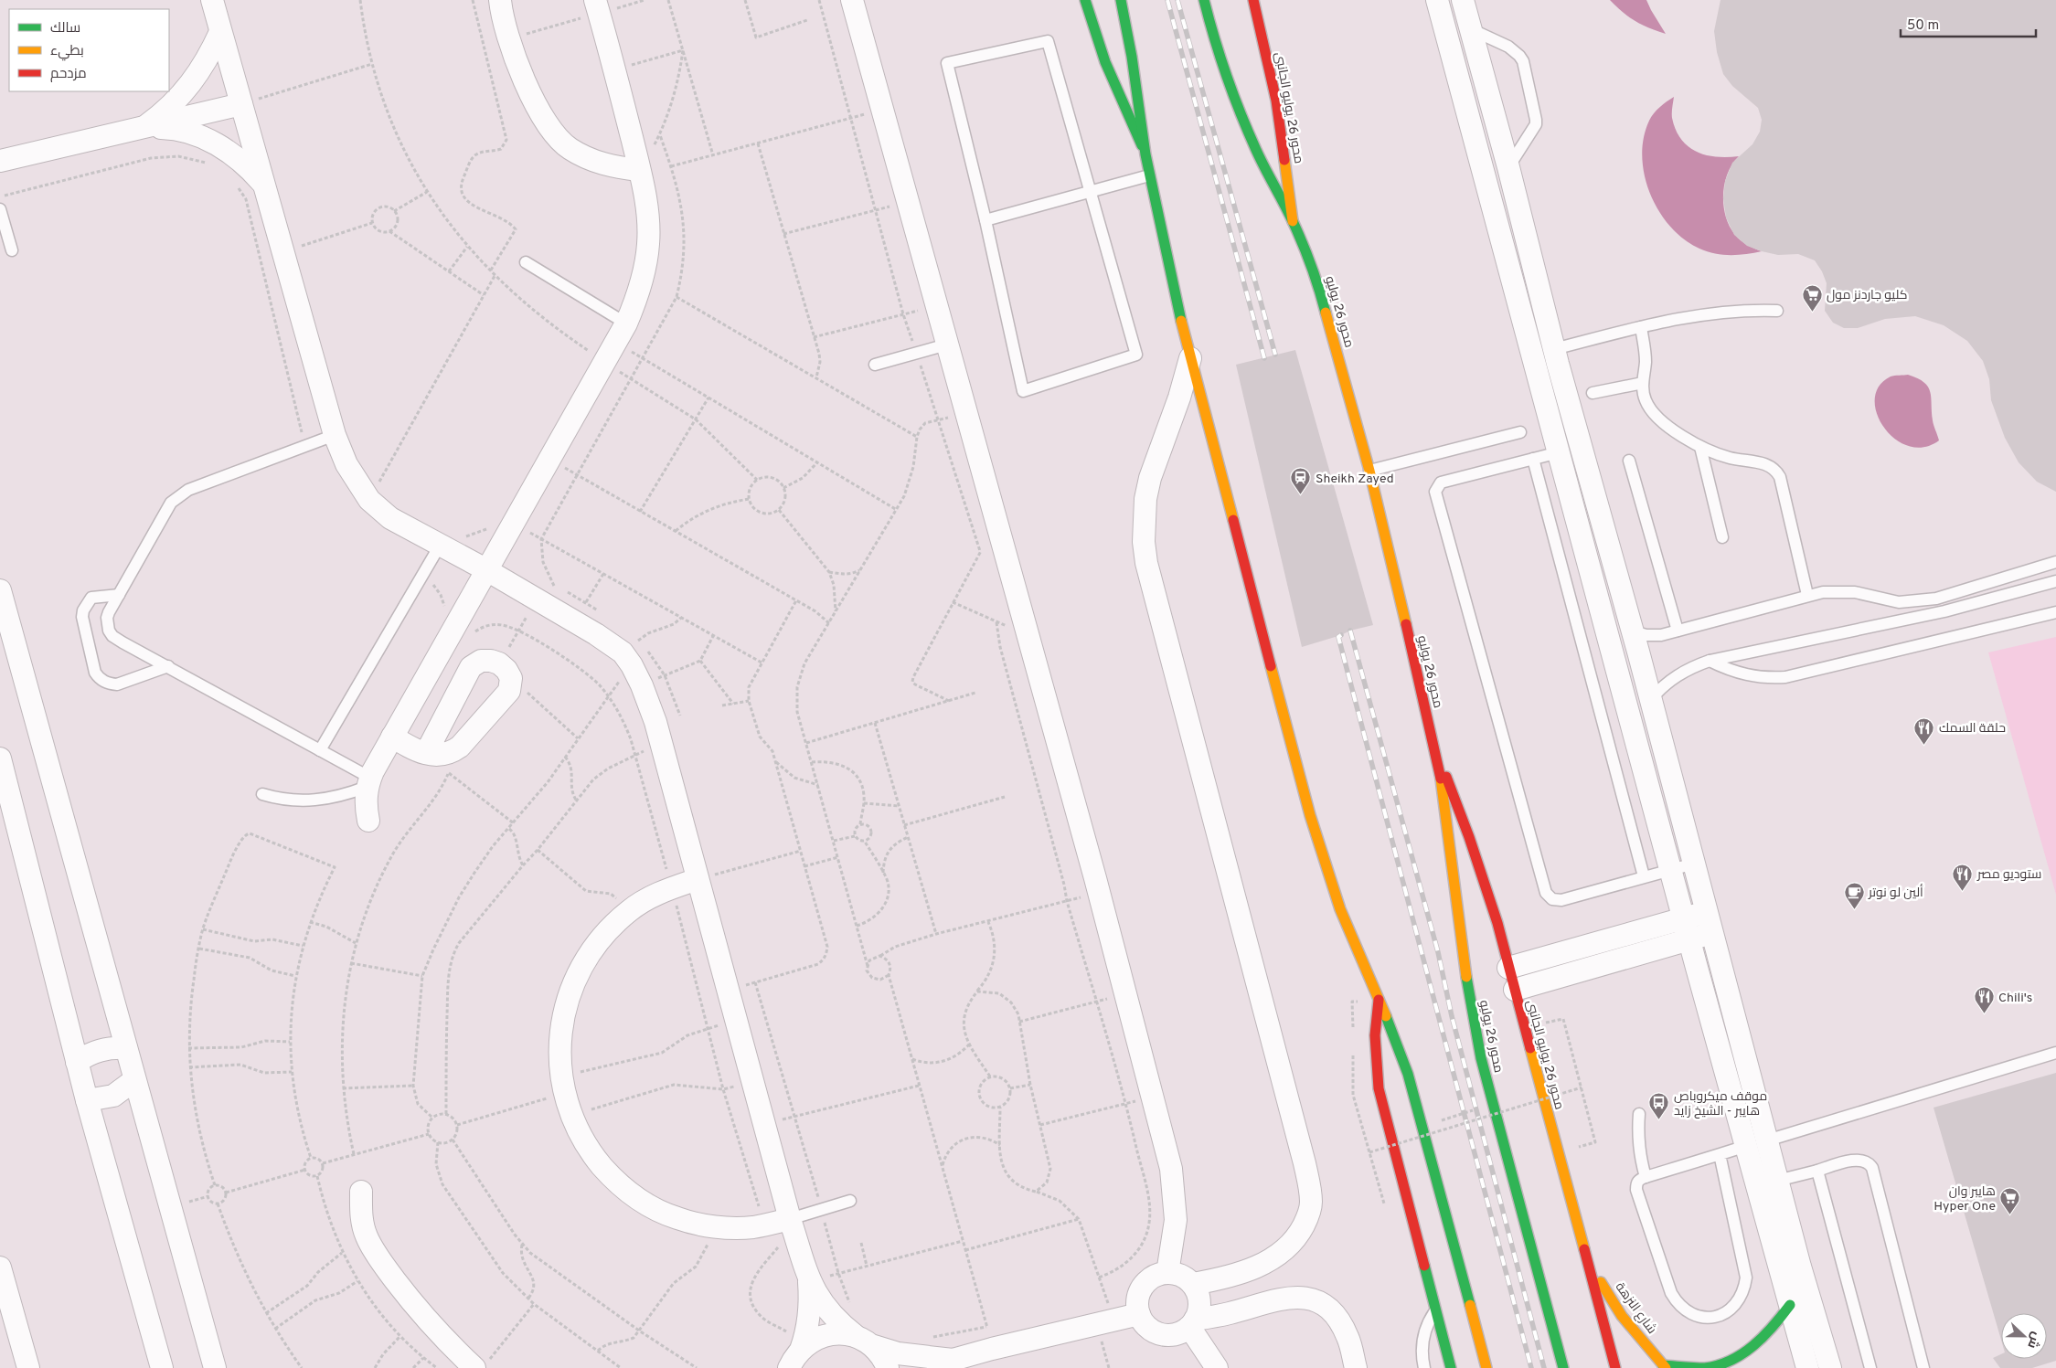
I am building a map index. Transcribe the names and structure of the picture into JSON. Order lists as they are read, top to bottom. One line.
{"streets":{"main road":["محور 26 يوليو الجانبى","محور 26 يوليو","شارع النزهة"]},"crossings":[["محور 26 يوليو الجانبى","محور 26 يوليو"],["محور 26 يوليو الجانبى","شارع النزهة"]],"places":{"supermarket":["كليو جاردنز مول","هايبر وان Hyper One"],"station":["Sheikh Zayed"],"restaurant":["حلقة السمك","ستوديو مصر","Chili's"],"cafe":["ألين لو نوتر"],"bus stop":["موقف ميكروباص هايبر - الشيخ زايد"]},"legend":["سالك","بطيء","مزدحم"],"scale_bar":"50 m","north":"right"}
